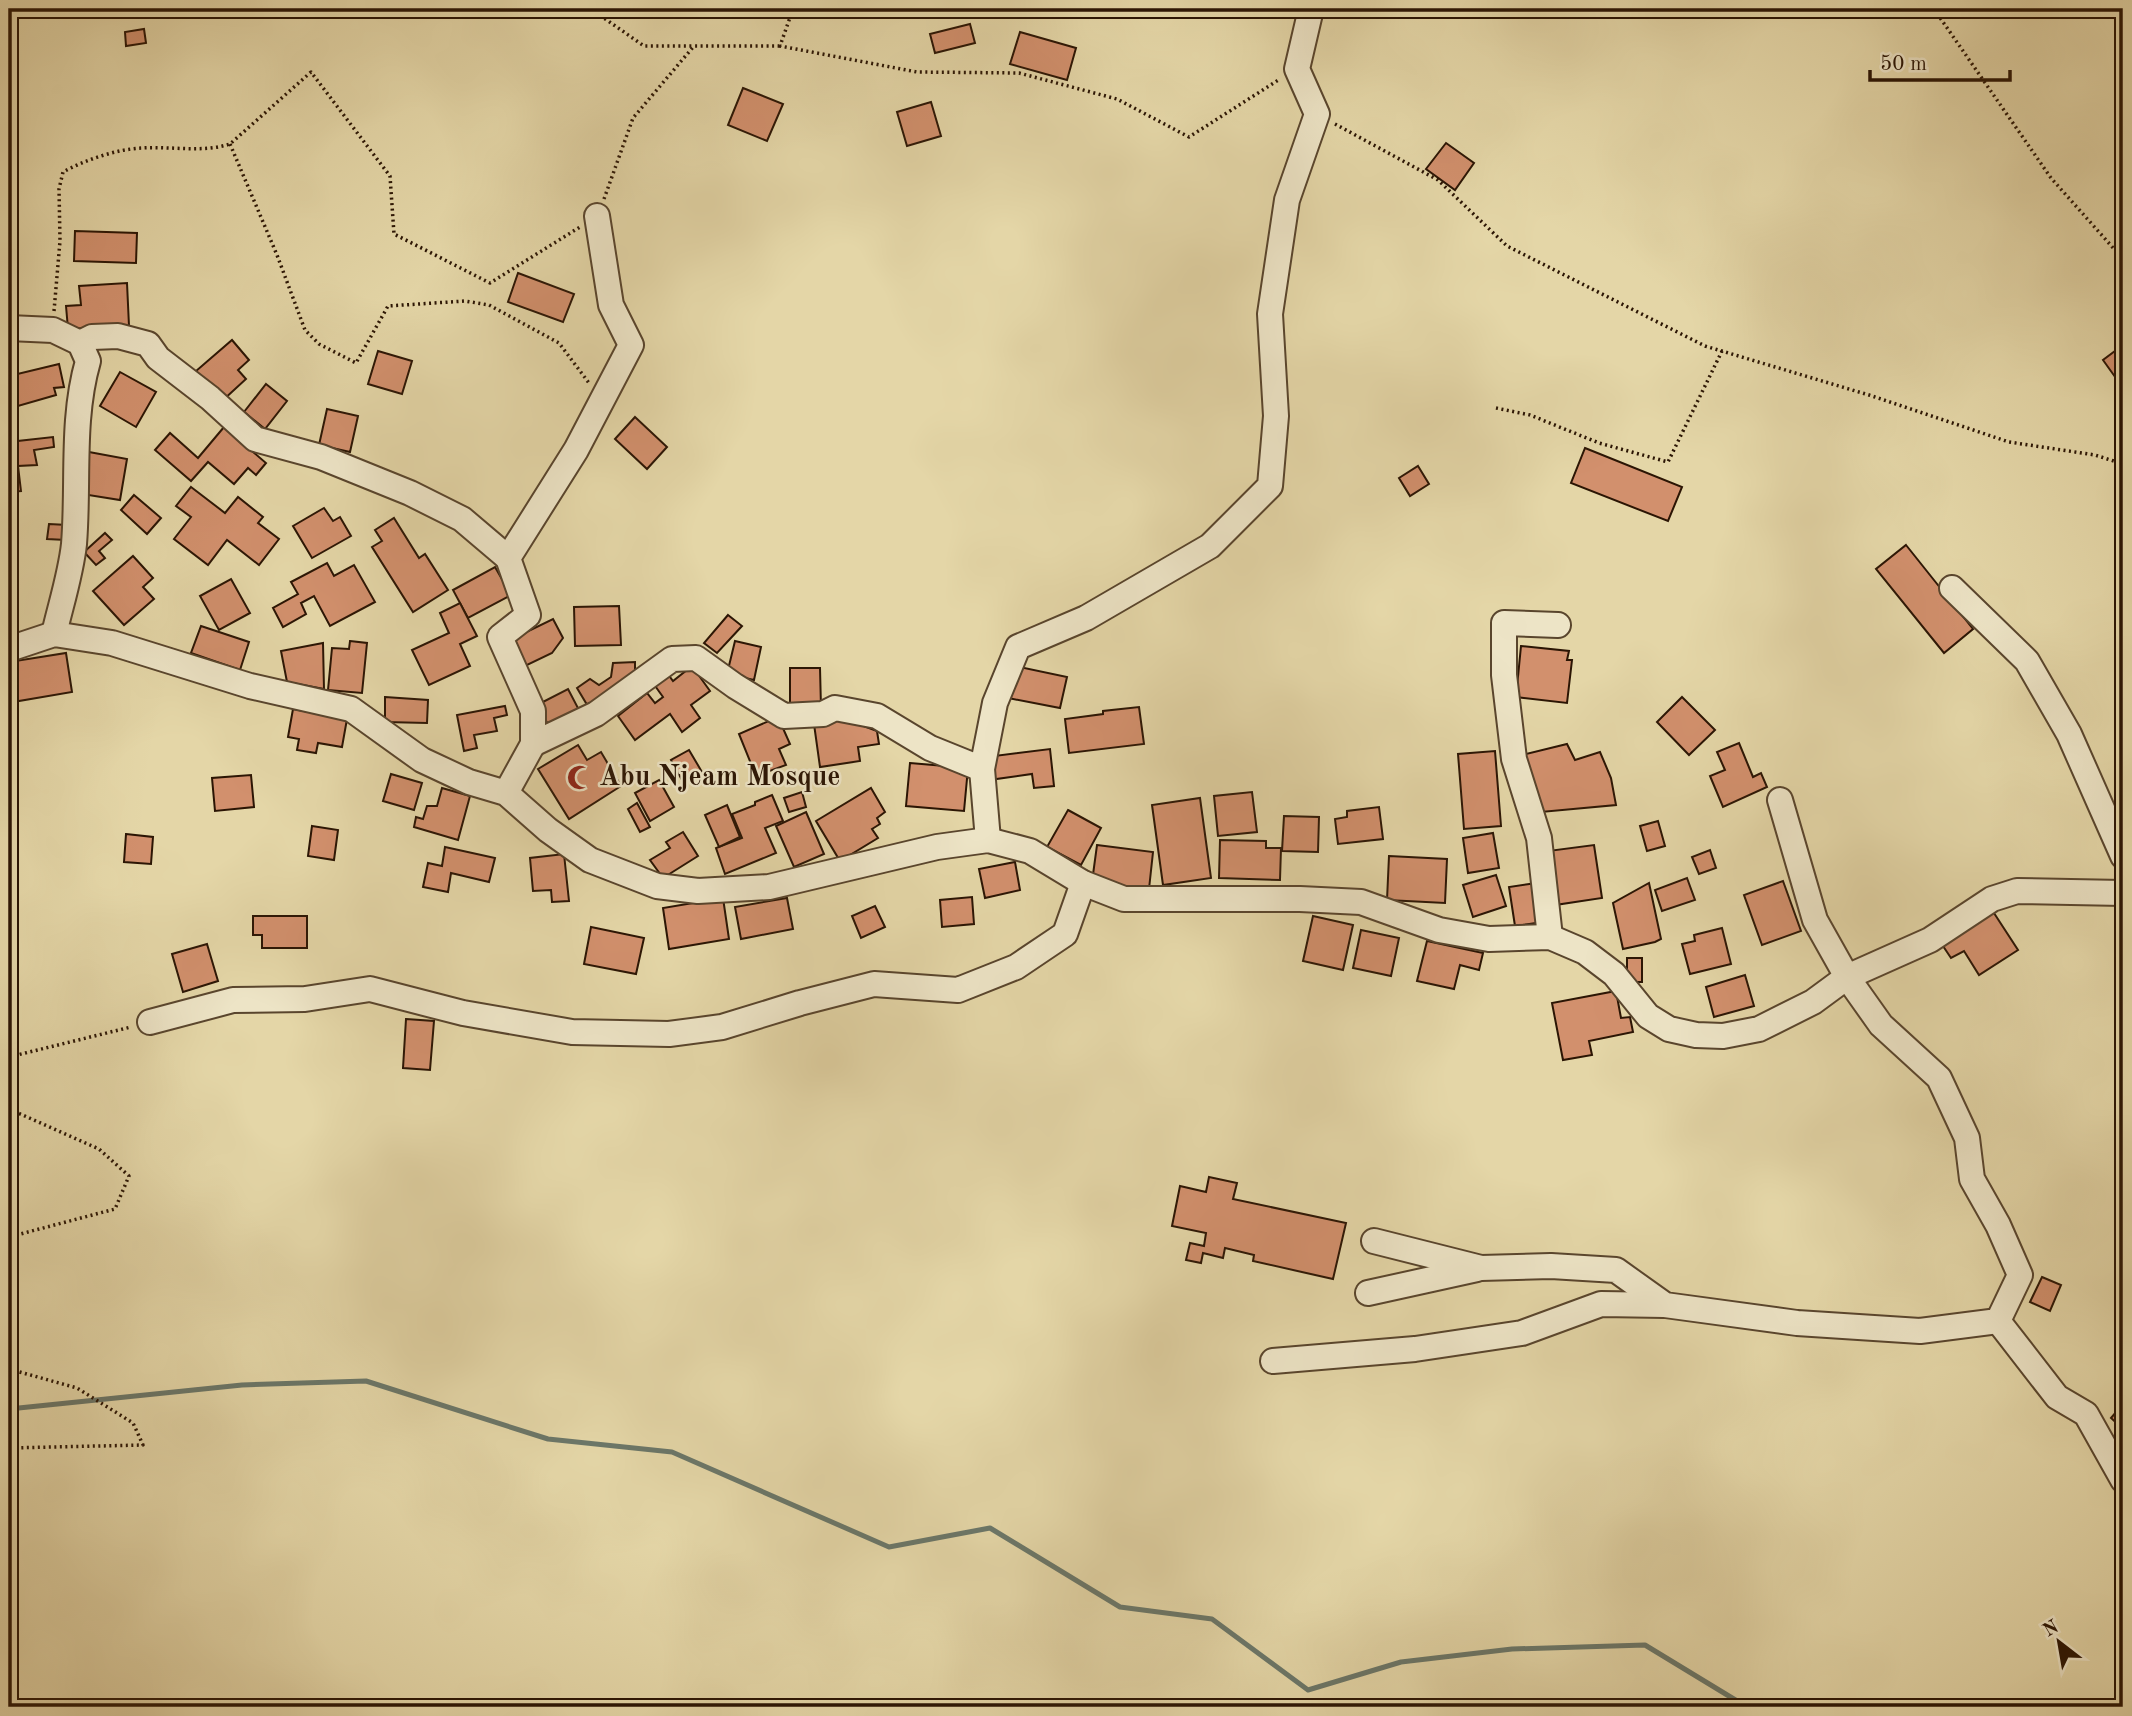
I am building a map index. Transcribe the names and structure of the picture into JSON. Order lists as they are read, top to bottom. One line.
{"places":{"mosque":["Abu Njeam Mosque"]},"scale_bar":"50 m","north":"top left"}
